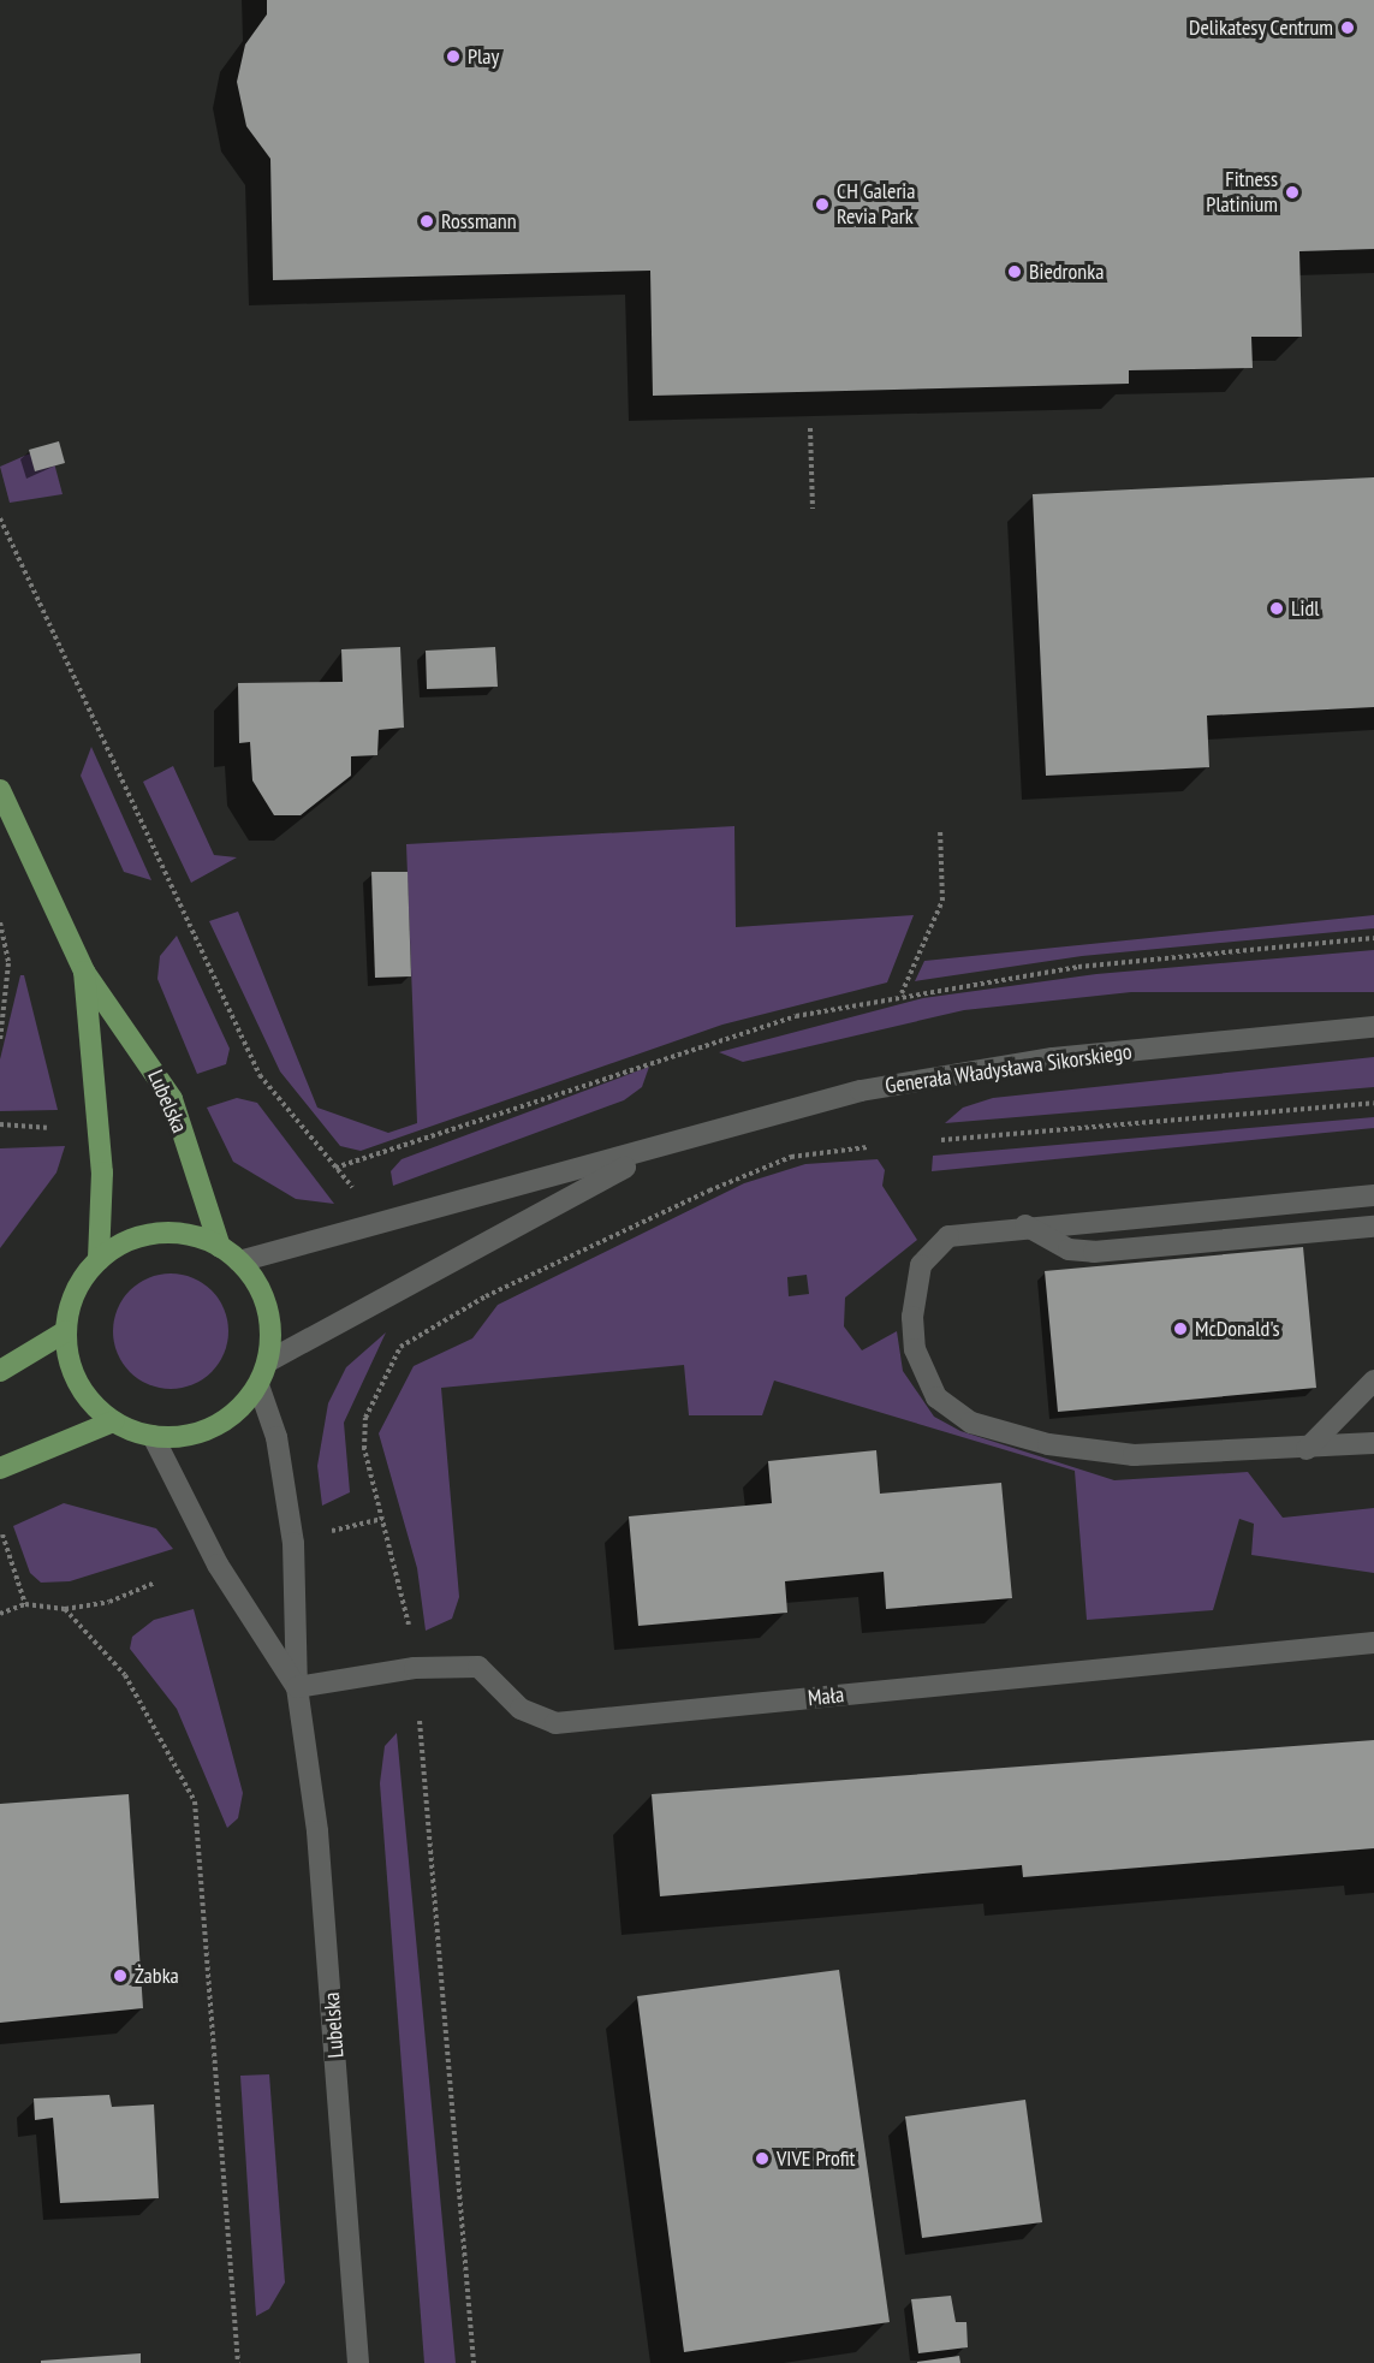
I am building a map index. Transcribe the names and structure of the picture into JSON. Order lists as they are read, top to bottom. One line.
{"streets":{"main road":["Lubelska"],"street":["Generała Władysława Sikorskiego","Mała"]},"crossings":[["Lubelska","Mała"]],"places":["Delikatesy Centrum","Play","Fitness Platinium","CH Galeria Revia Park","Rossmann","Biedronka","Lidl","McDonald's","Żabka","VIVE Profit"]}
